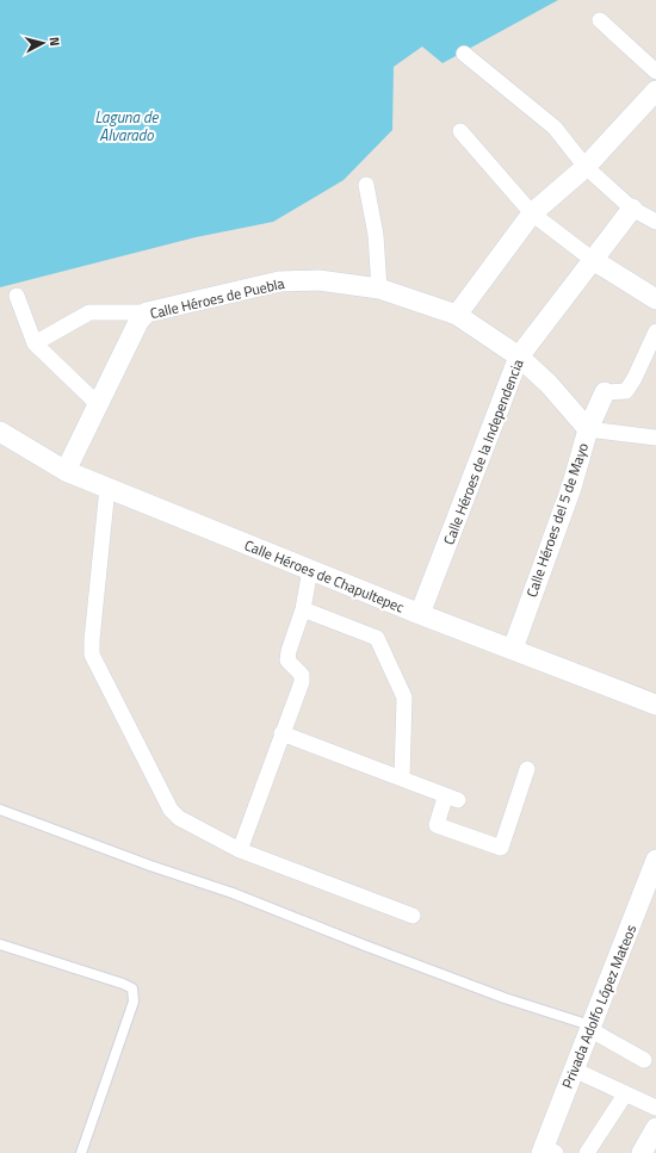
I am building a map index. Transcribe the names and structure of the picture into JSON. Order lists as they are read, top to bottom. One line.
{"streets":{"street":["Calle Héroes de Puebla","Calle Héroes de la Independencia","Calle Héroes del 5 de Mayo","Calle Héroes de Chapultepec","Privada Adolfo López Mateos"]},"crossings":[["Calle Héroes de Puebla","Calle Héroes de la Independencia"],["Calle Héroes de Puebla","Calle Héroes del 5 de Mayo"],["Calle Héroes de Puebla","Calle Héroes de Chapultepec"],["Calle Héroes de la Independencia","Calle Héroes de Chapultepec"],["Calle Héroes del 5 de Mayo","Calle Héroes de Chapultepec"]],"water":["Laguna de Alvarado"],"north":"right"}
